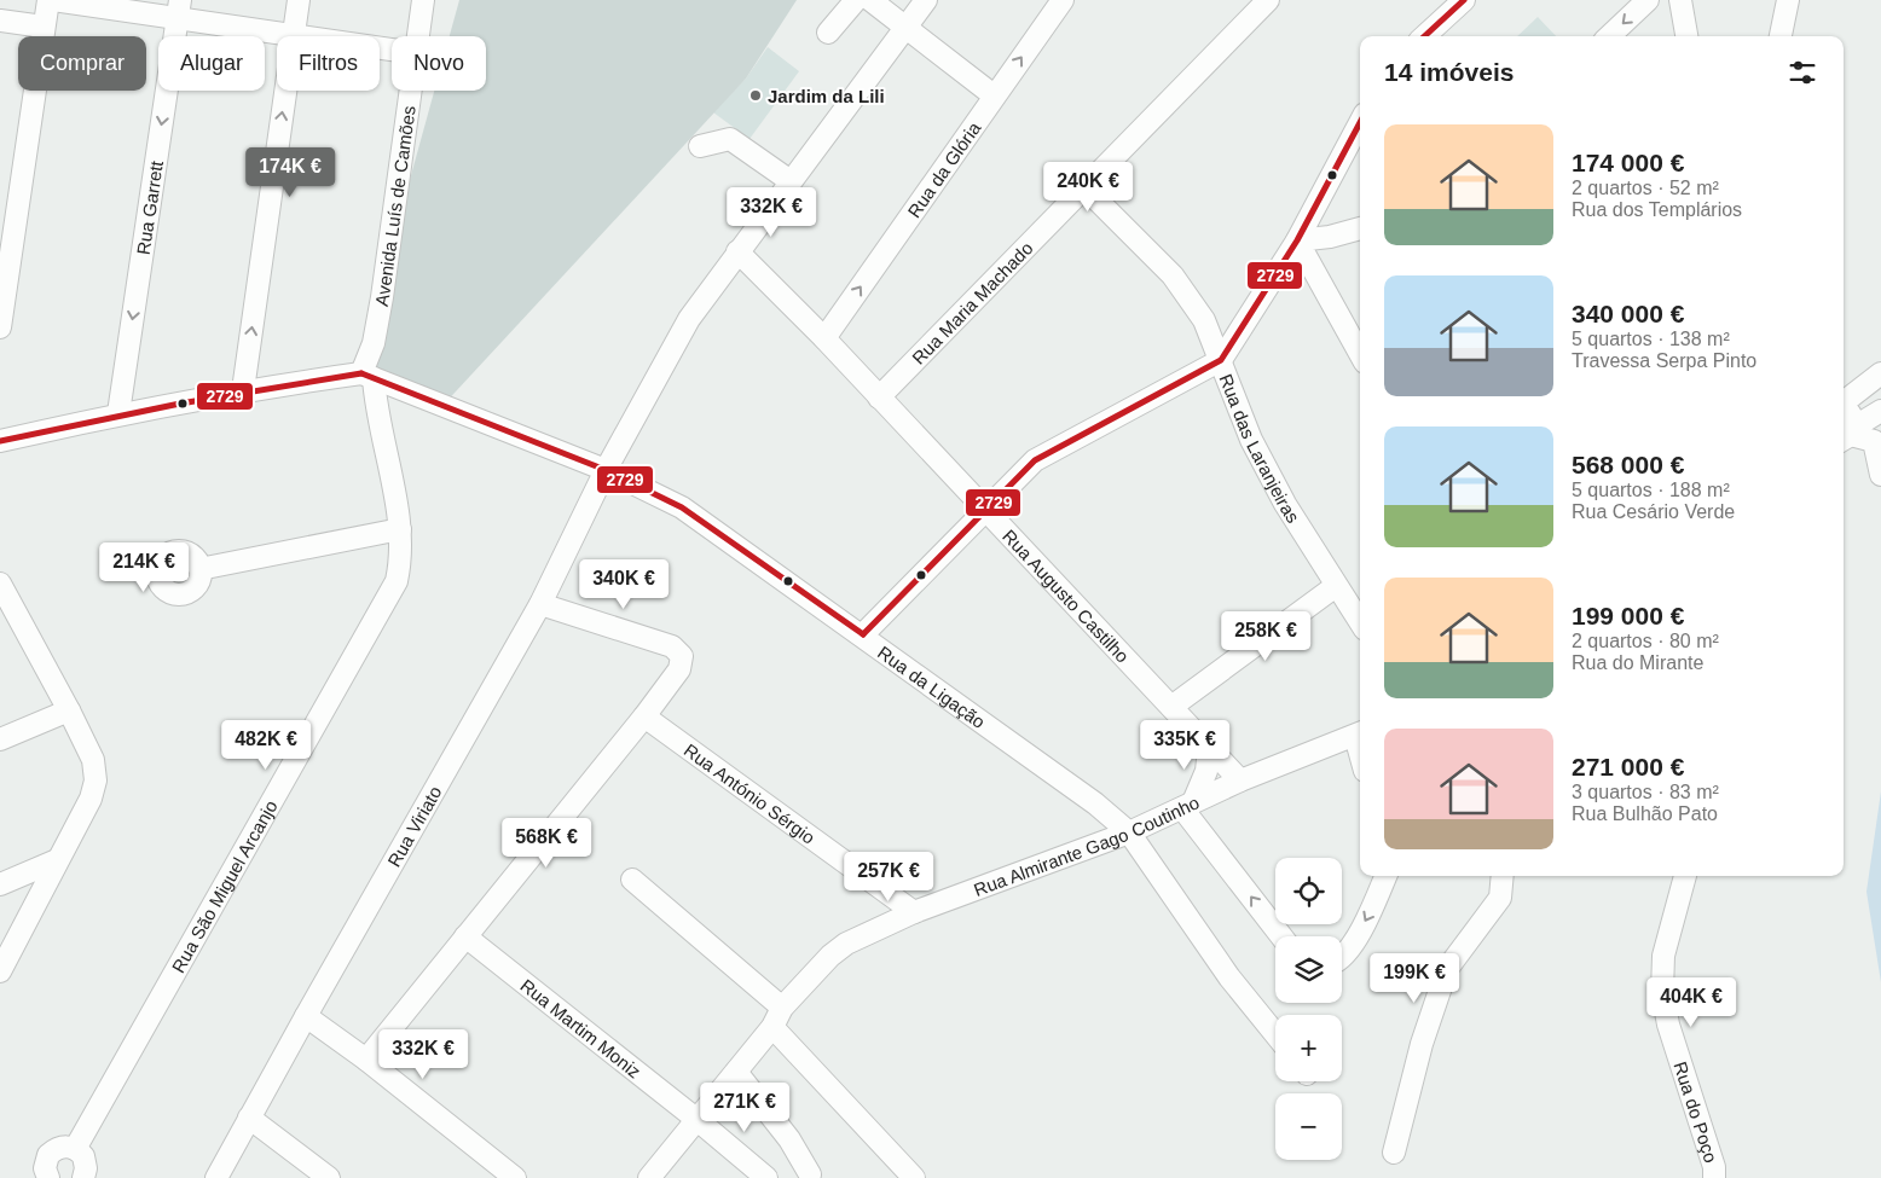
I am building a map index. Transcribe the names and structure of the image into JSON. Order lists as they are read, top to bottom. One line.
{"streets":{"street":["Rua da Glória","Avenida Luís de Camões","Rua Garrett","Rua Maria Machado","Rua das Laranjeiras","Rua Augusto Castilho","Rua da Ligação","Rua António Sérgio","Rua Viriato","Rua Almirante Gago Coutinho","Rua São Miguel Arcanjo","Rua Martim Moniz","Rua do Poço"]},"crossings":[["Rua da Glória","Rua Augusto Castilho"],["Avenida Luís de Camões","Rua da Ligação"],["Avenida Luís de Camões","Rua São Miguel Arcanjo"],["Rua Maria Machado","Rua das Laranjeiras"],["Rua Maria Machado","Rua Augusto Castilho"],["Rua Augusto Castilho","Rua Viriato"],["Rua Augusto Castilho","Rua Almirante Gago Coutinho"],["Rua da Ligação","Rua Viriato"],["Rua da Ligação","Rua Almirante Gago Coutinho"],["Rua da Ligação","Rua São Miguel Arcanjo"],["Rua António Sérgio","Rua Almirante Gago Coutinho"],["Rua Almirante Gago Coutinho","Rua Martim Moniz"]],"one_way":["Rua da Glória"],"places":["Jardim da Lili"],"lines":["transit line 2729"],"page":{"chip":["Comprar","Alugar","Filtros","Novo"],"heading":"14 imóveis","list":[{"name":"174 000 €","note":"2 quartos · 52 m² · Rua dos Templários"},{"name":"340 000 €","note":"5 quartos · 138 m² · Travessa Serpa Pinto"},{"name":"568 000 €","note":"5 quartos · 188 m² · Rua Cesário Verde"},{"name":"199 000 €","note":"2 quartos · 80 m² · Rua do Mirante"},{"name":"271 000 €","note":"3 quartos · 83 m² · Rua Bulhão Pato"}],"price":["174K €","240K €","332K €","214K €","340K €","258K €","482K €","335K €","568K €","257K €","199K €","404K €","332K €","271K €"],"map_buttons":["+","−"]}}
